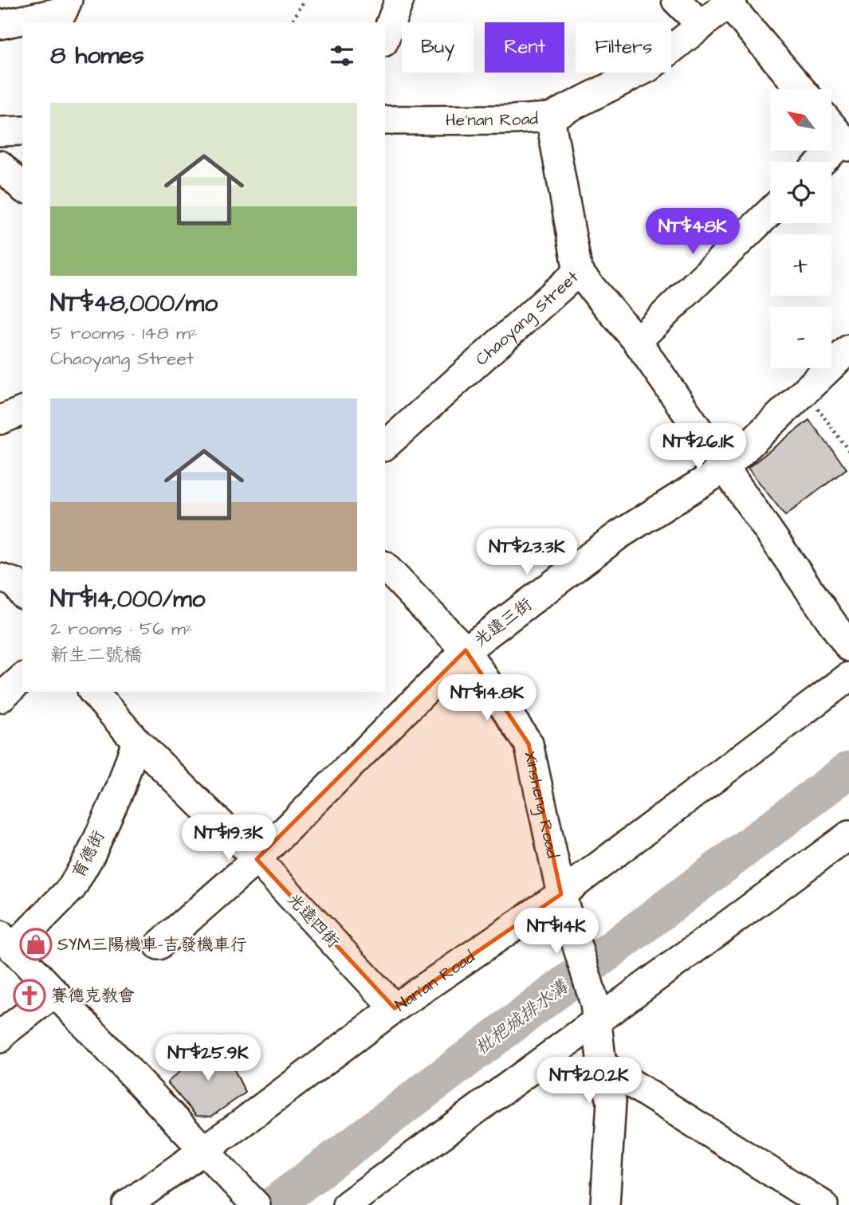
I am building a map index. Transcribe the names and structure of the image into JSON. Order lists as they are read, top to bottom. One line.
{"streets":{"street":["He'nan Road","Chaoyang Street","光遠三街","Xinsheng Road","育德街","光遠四街","Nan'an Road"]},"crossings":[["He'nan Road","Chaoyang Street"],["光遠三街","Xinsheng Road"],["光遠三街","光遠四街"],["Xinsheng Road","Nan'an Road"],["育德街","光遠四街"],["光遠四街","Nan'an Road"]],"water":["枇杷城排水溝"],"places":{"shop":["SYM三陽機車-吉發機車行"],"church":["賽德克教會"]},"north":"top left","page":{"chip":["Buy","Rent","Filters"],"heading":"8 homes","map_buttons":["+","−"],"list":[{"name":"NT$48,000/mo","note":"5 rooms · 148 m² · Chaoyang Street"},{"name":"NT$14,000/mo","note":"2 rooms · 56 m² · 新生二號橋"}],"price":["NT$48K","NT$26.1K","NT$23.3K","NT$14.8K","NT$19.3K","NT$14K","NT$25.9K","NT$20.2K"]}}
